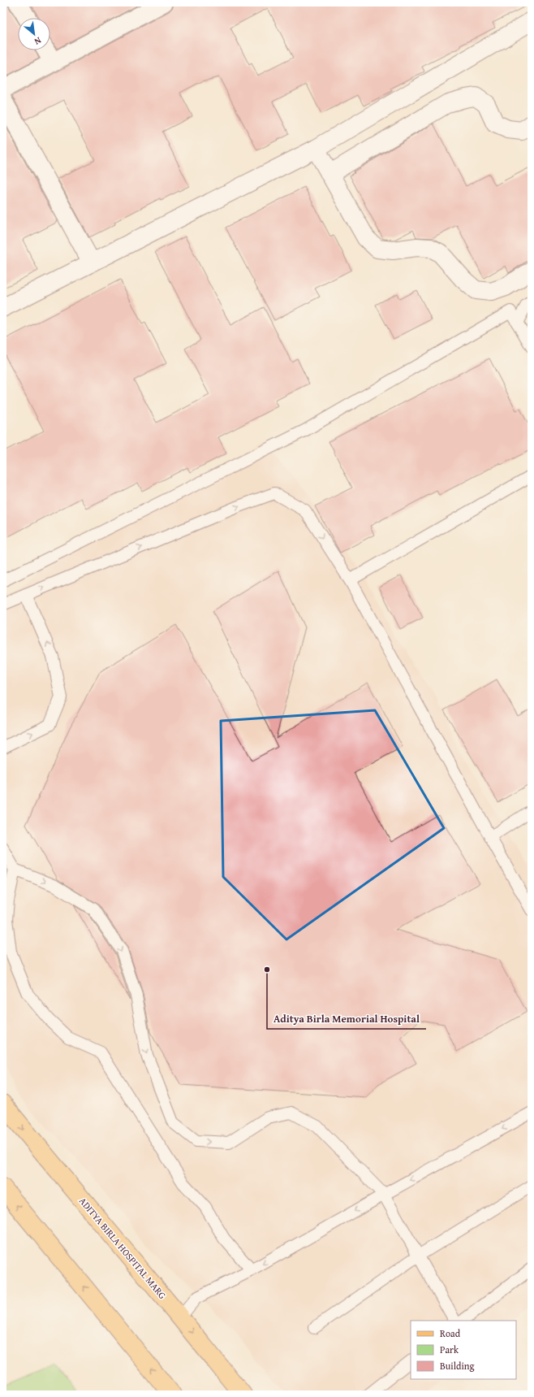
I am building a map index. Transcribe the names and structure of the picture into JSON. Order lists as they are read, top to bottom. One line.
{"streets":{"main road":["ADITYA BIRLA HOSPITAL MARG"]},"places":["Aditya Birla Memorial Hospital"],"legend":["Road","Park","Building"],"north":"bottom right"}
